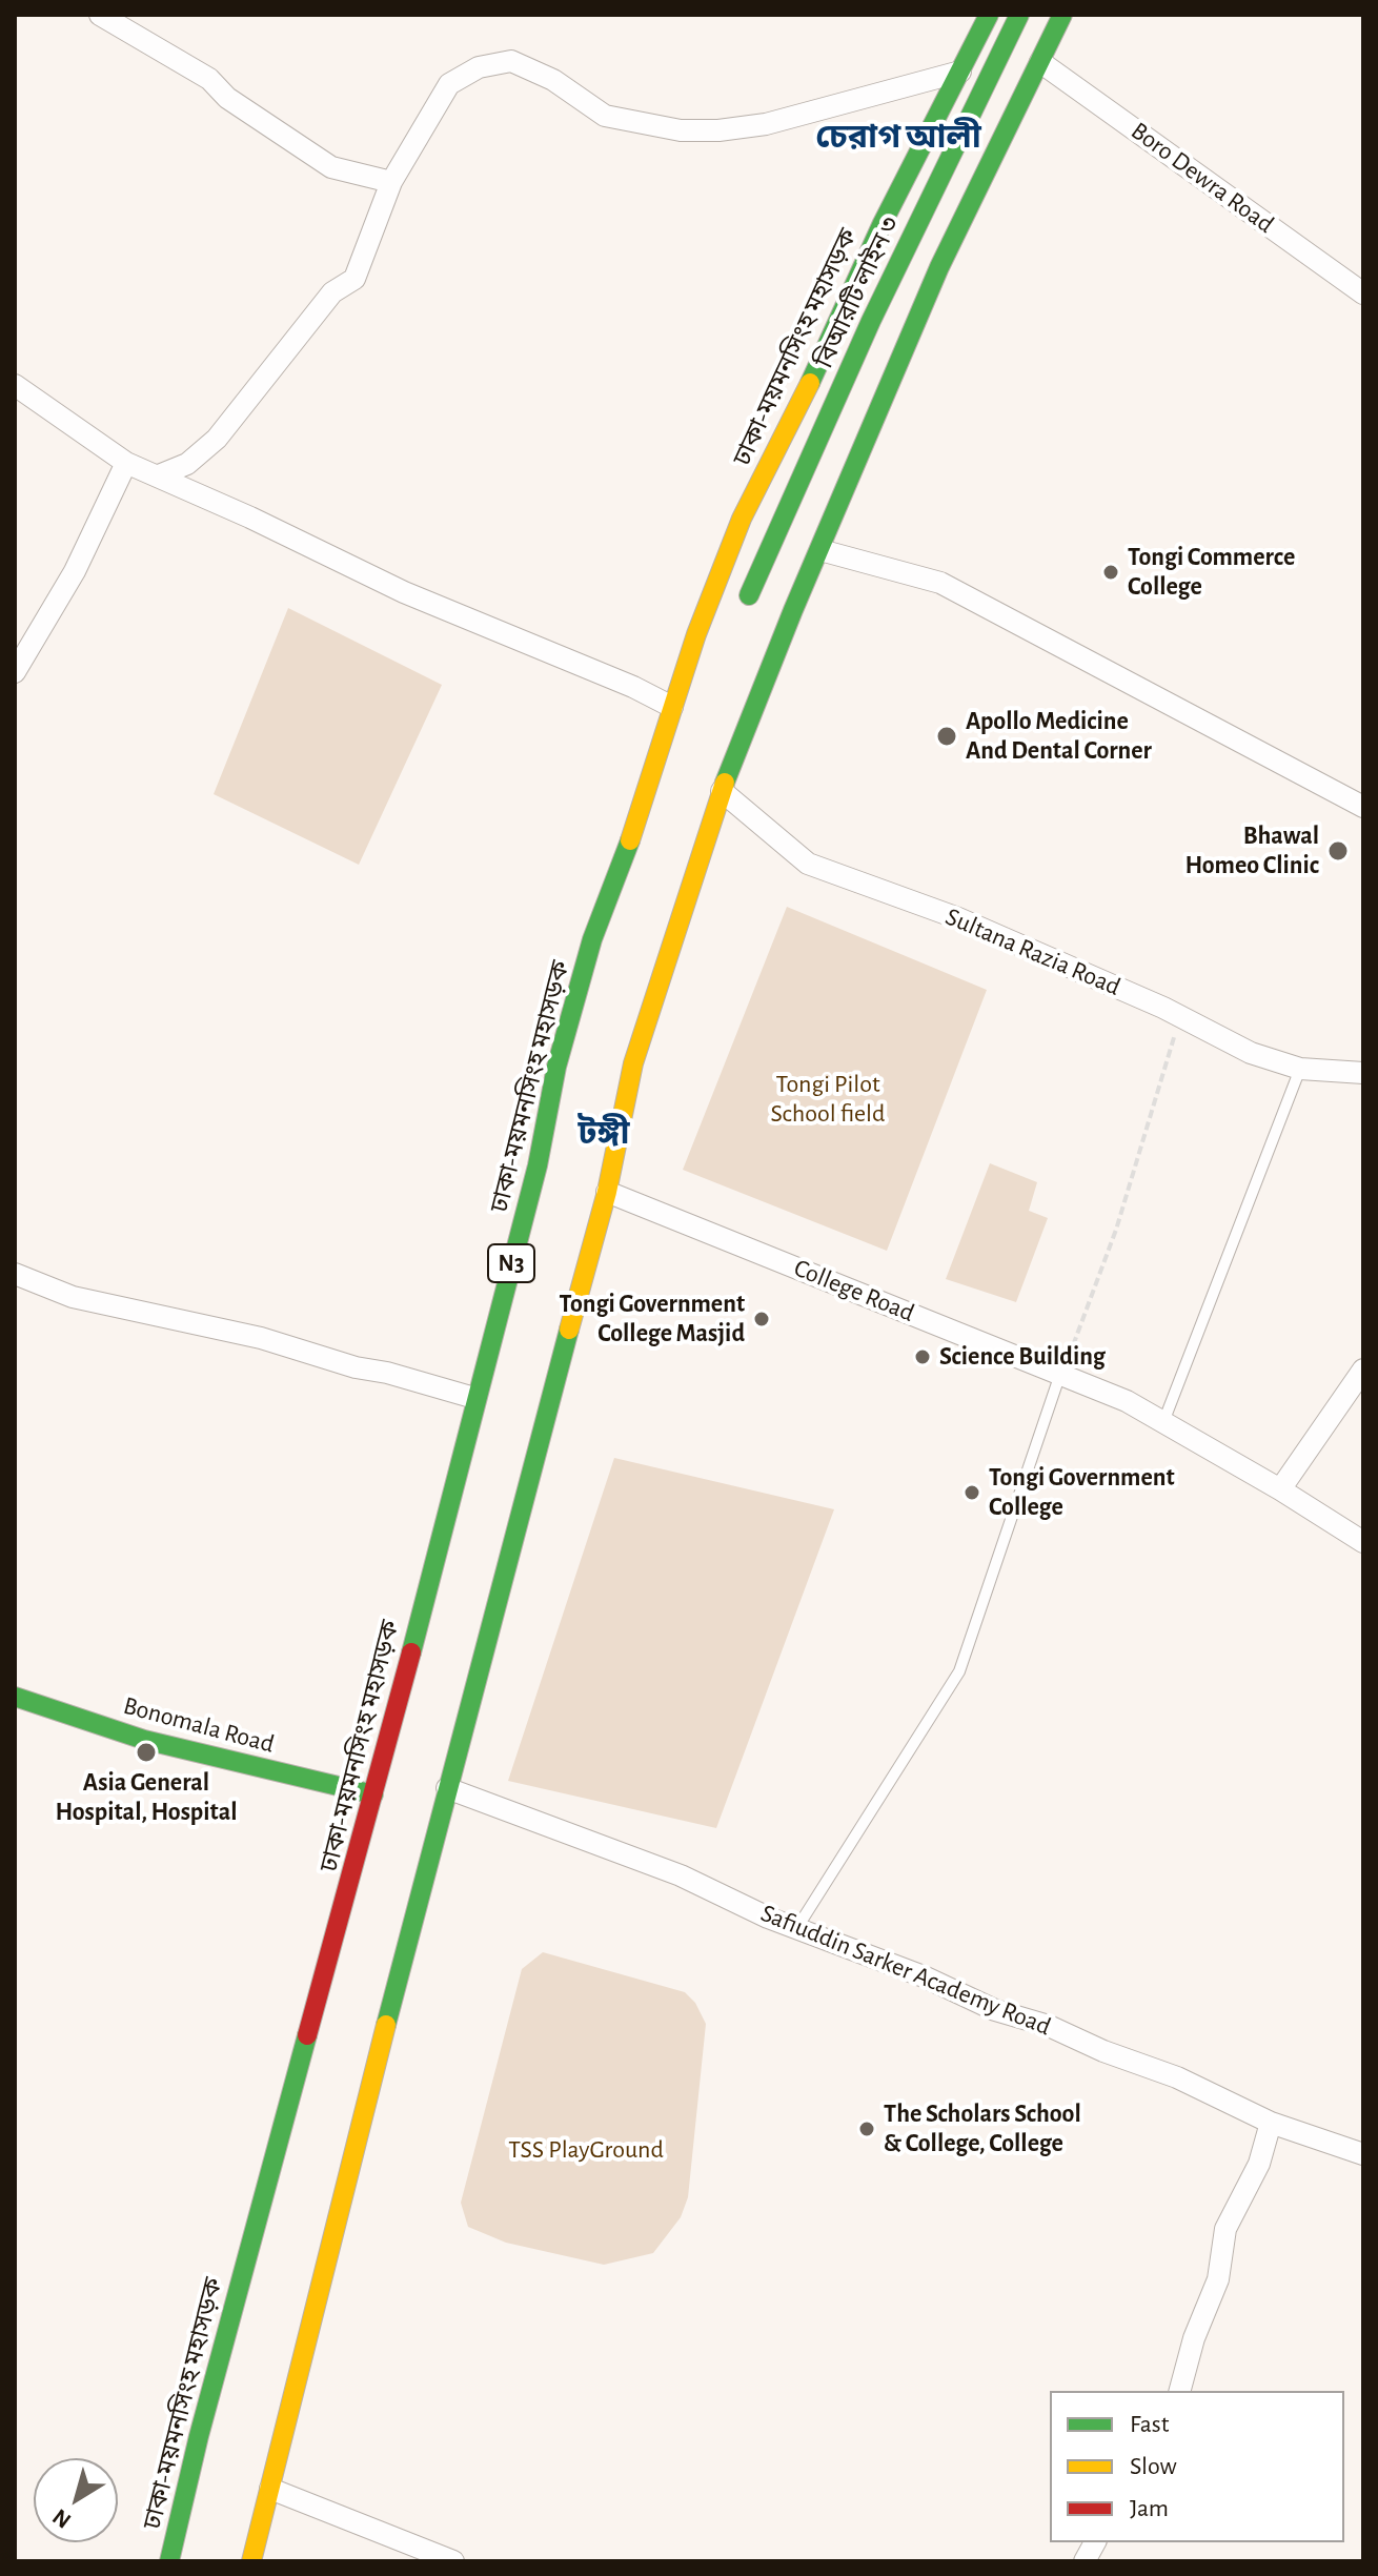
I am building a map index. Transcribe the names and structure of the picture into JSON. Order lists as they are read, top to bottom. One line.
{"streets":{"main road":["বিআরটি লাইন ৩","ঢাকা-ময়মনসিংহ মহাসড়ক","N3","Bonomala Road"],"street":["Boro Dewra Road","Sultana Razia Road","College Road","Safiuddin Sarker Academy Road"]},"crossings":[["ঢাকা-ময়মনসিংহ মহাসড়ক","Bonomala Road"]],"districts":["চেরাগ আলী","টঙ্গী"],"parks":["Tongi Pilot School field","TSS PlayGround"],"places":["Tongi Commerce College","Apollo Medicine And Dental Corner","Bhawal Homeo Clinic","Tongi Government College Masjid","Science Building","Tongi Government College","Asia General Hospital, Hospital","The Scholars School & College, College"],"legend":["Fast","Slow","Jam"],"north":"bottom left"}
